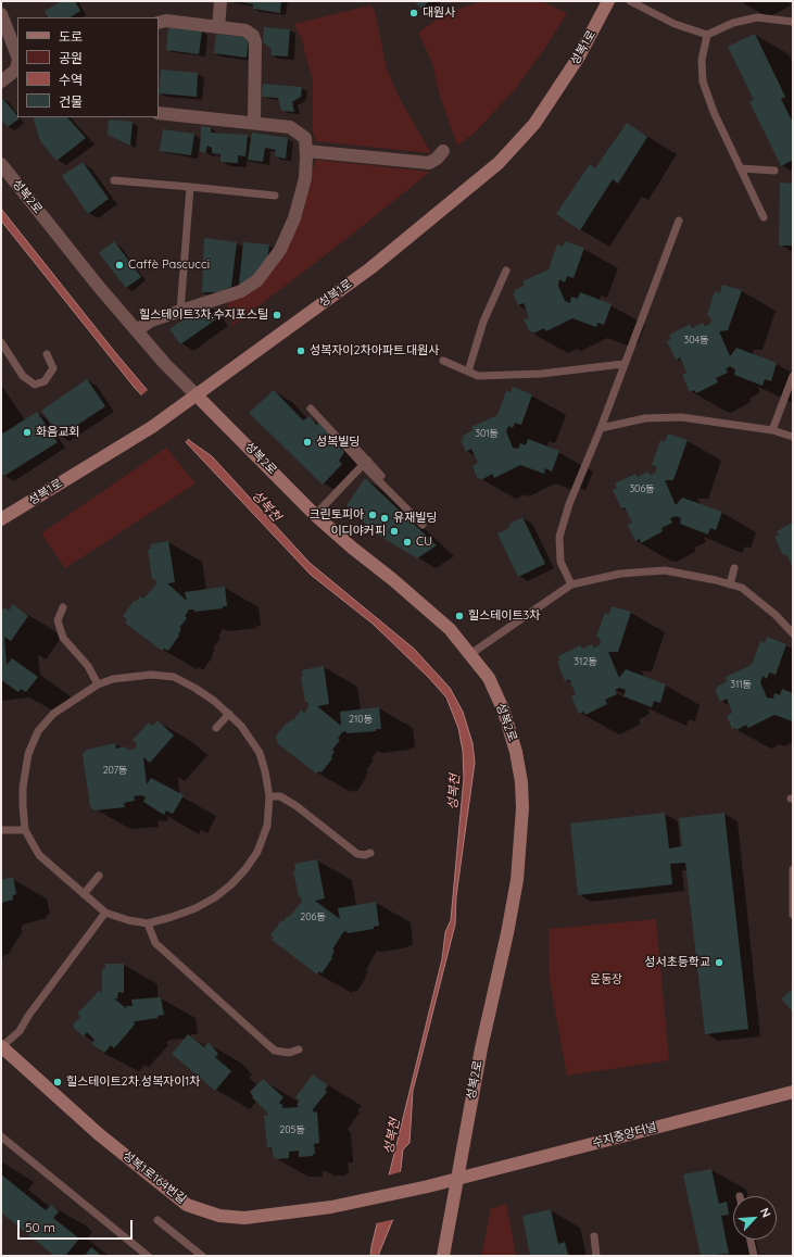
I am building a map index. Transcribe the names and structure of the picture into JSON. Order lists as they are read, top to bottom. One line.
{"streets":{"street":["성복1로","성복2로","수지중앙터널","성복1로164번길"]},"crossings":[["성복1로","성복2로"],["성복2로","수지중앙터널"],["성복2로","성복1로164번길"],["수지중앙터널","성복1로164번길"]],"water":["성복천"],"parks":["운동장"],"places":["대원사","Caffè Pascucci","힐스테이트3차.수지포스틸","성복자이2차아파트.대원사","화음교회","성복빌딩","크린토피아","유재빌딩","이디야커피","CU","힐스테이트3차","성서초등학교","힐스테이트2차.성복자이1차"],"house_numbers":["304동","301동","306동","312동","311동","210동","207동","206동","205동"],"legend":["도로","공원","수역","건물"],"scale_bar":"50 m","north":"top right"}
